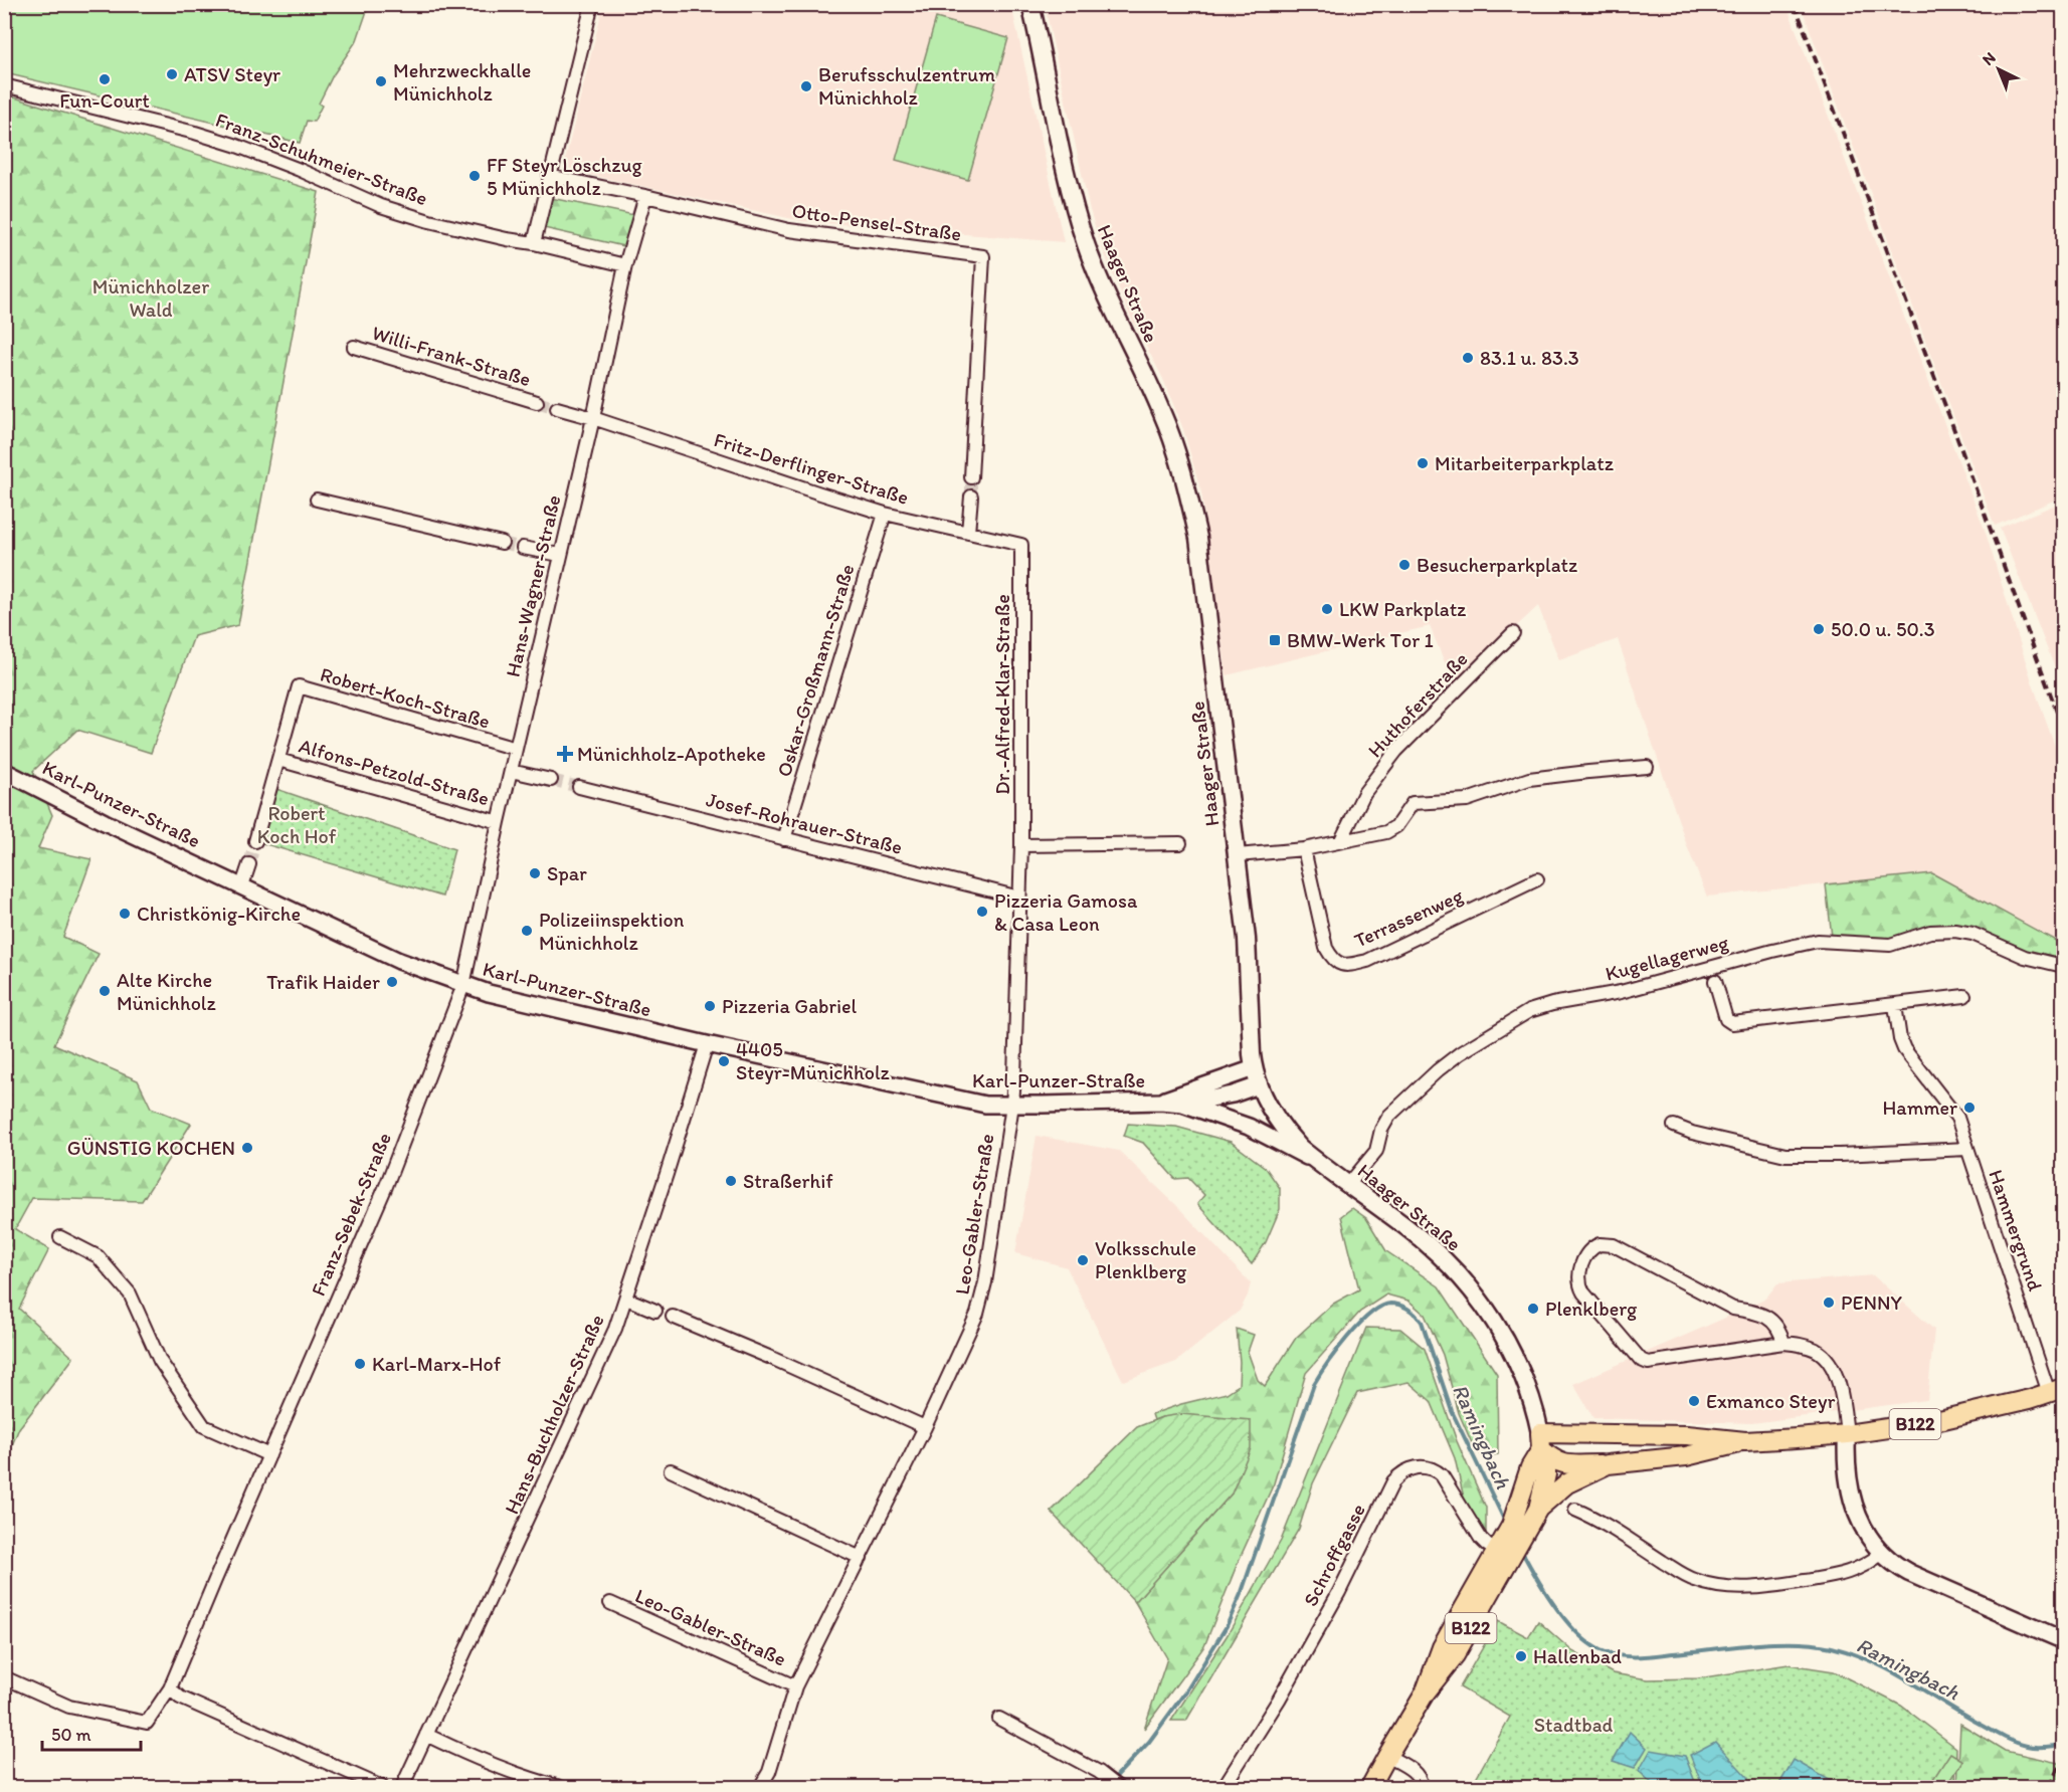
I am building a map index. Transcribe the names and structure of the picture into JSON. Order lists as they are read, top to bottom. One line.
{"streets":{"main road":["Haager Straße","B122"],"street":["Franz-Schuhmeier-Straße","Otto-Pensel-Straße","Willi-Frank-Straße","Fritz-Derflinger-Straße","Hans-Wagner-Straße","Oskar-Großmann-Straße","Dr.-Alfred-Klar-Straße","Robert-Koch-Straße","Huthoferstraße","Alfons-Petzold-Straße","Karl-Punzer-Straße","Josef-Rohrauer-Straße","Terrassenweg","Kugellagerweg","Franz-Sebek-Straße","Leo-Gabler-Straße","Hammergrund","Hans-Buchholzer-Straße","Schroffgasse"]},"crossings":[["Franz-Schuhmeier-Straße","Hans-Wagner-Straße"],["Otto-Pensel-Straße","Hans-Wagner-Straße"],["Haager Straße","Karl-Punzer-Straße"],["Haager Straße","Kugellagerweg"],["Haager Straße","B122"],["Fritz-Derflinger-Straße","Hans-Wagner-Straße"],["Fritz-Derflinger-Straße","Oskar-Großmann-Straße"],["Fritz-Derflinger-Straße","Dr.-Alfred-Klar-Straße"],["Hans-Wagner-Straße","Robert-Koch-Straße"],["Hans-Wagner-Straße","Alfons-Petzold-Straße"],["Hans-Wagner-Straße","Karl-Punzer-Straße"],["Hans-Wagner-Straße","Franz-Sebek-Straße"],["Oskar-Großmann-Straße","Josef-Rohrauer-Straße"],["Dr.-Alfred-Klar-Straße","Karl-Punzer-Straße"],["Dr.-Alfred-Klar-Straße","Josef-Rohrauer-Straße"],["Dr.-Alfred-Klar-Straße","Leo-Gabler-Straße"],["Robert-Koch-Straße","Alfons-Petzold-Straße"],["Karl-Punzer-Straße","Franz-Sebek-Straße"],["Karl-Punzer-Straße","Leo-Gabler-Straße"],["Karl-Punzer-Straße","Hans-Buchholzer-Straße"],["Hammergrund","B122"],["B122","Schroffgasse"]],"water":["Ramingbach"],"parks":["Münichholzer Wald","Robert Koch Hof","Stadtbad"],"places":{"other":["ATSV Steyr","Fun-Court","Mehrzweckhalle Münichholz","Berufsschulzentrum Münichholz","FF Steyr Löschzug 5 Münichholz","83.1 u. 83.3","Mitarbeiterparkplatz","Besucherparkplatz","LKW Parkplatz","50.0 u. 50.3","Spar","Pizzeria Gamosa & Casa Leon","Christkönig-Kirche","Polizeiinspektion Münichholz","Trafik Haider","Alte Kirche Münichholz","Pizzeria Gabriel","4405 Steyr-Münichholz","Hammer","GÜNSTIG KOCHEN","Straßerhif","Volksschule Plenklberg","PENNY","Plenklberg","Karl-Marx-Hof","Exmanco Steyr","Hallenbad"],"transit":["BMW-Werk Tor 1"],"health":["Münichholz-Apotheke"]},"scale_bar":"50 m","north":"top left"}
